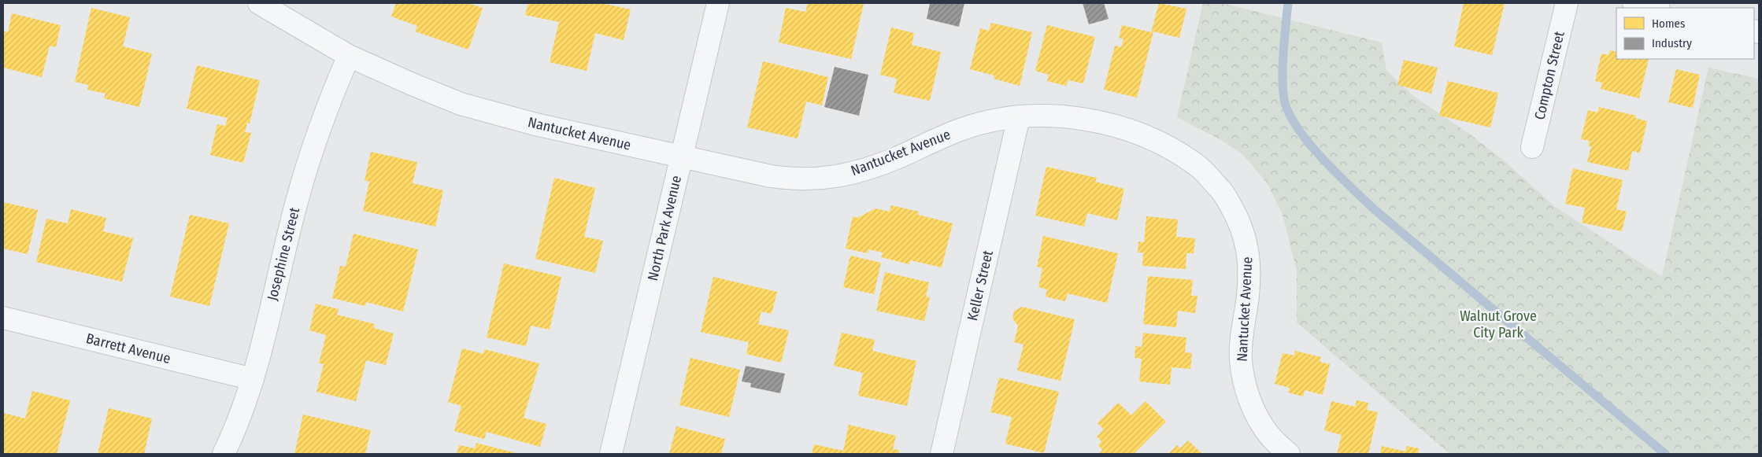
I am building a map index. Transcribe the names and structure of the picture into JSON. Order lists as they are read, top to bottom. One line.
{"streets":{"street":["Compton Street","Nantucket Avenue","North Park Avenue","Josephine Street","Keller Street","Barrett Avenue"]},"crossings":[["Nantucket Avenue","North Park Avenue"],["Nantucket Avenue","Josephine Street"],["Nantucket Avenue","Keller Street"],["Josephine Street","Barrett Avenue"]],"parks":["Walnut Grove City Park"],"legend":["Homes","Industry"]}
